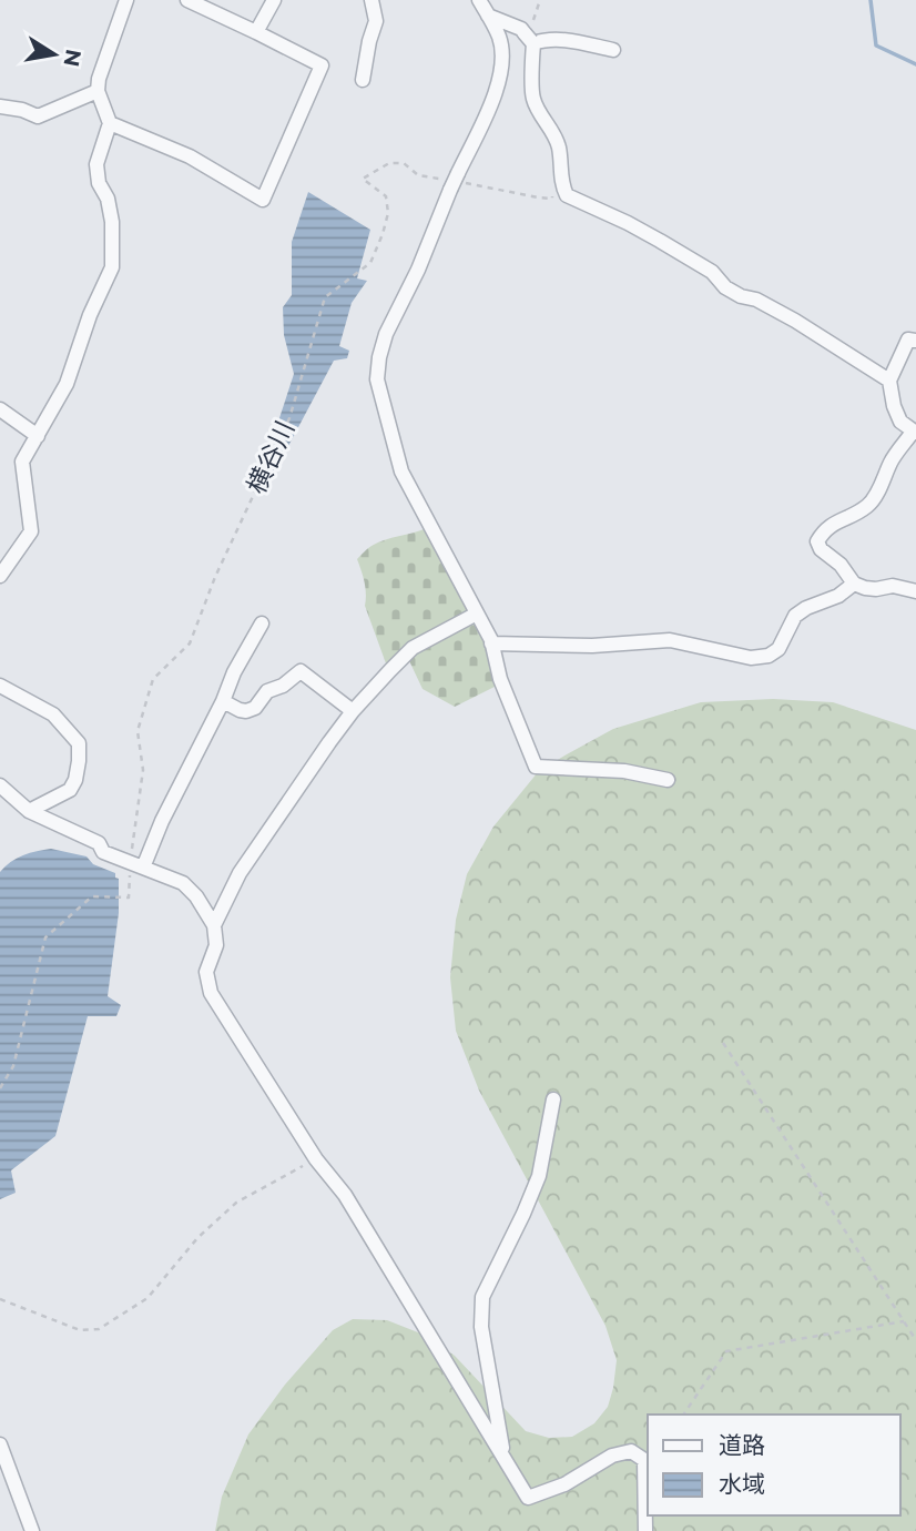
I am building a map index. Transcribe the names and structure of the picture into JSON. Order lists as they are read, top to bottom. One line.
{"streets":{"path":["横谷川"]},"legend":["道路","水域"],"north":"right"}
